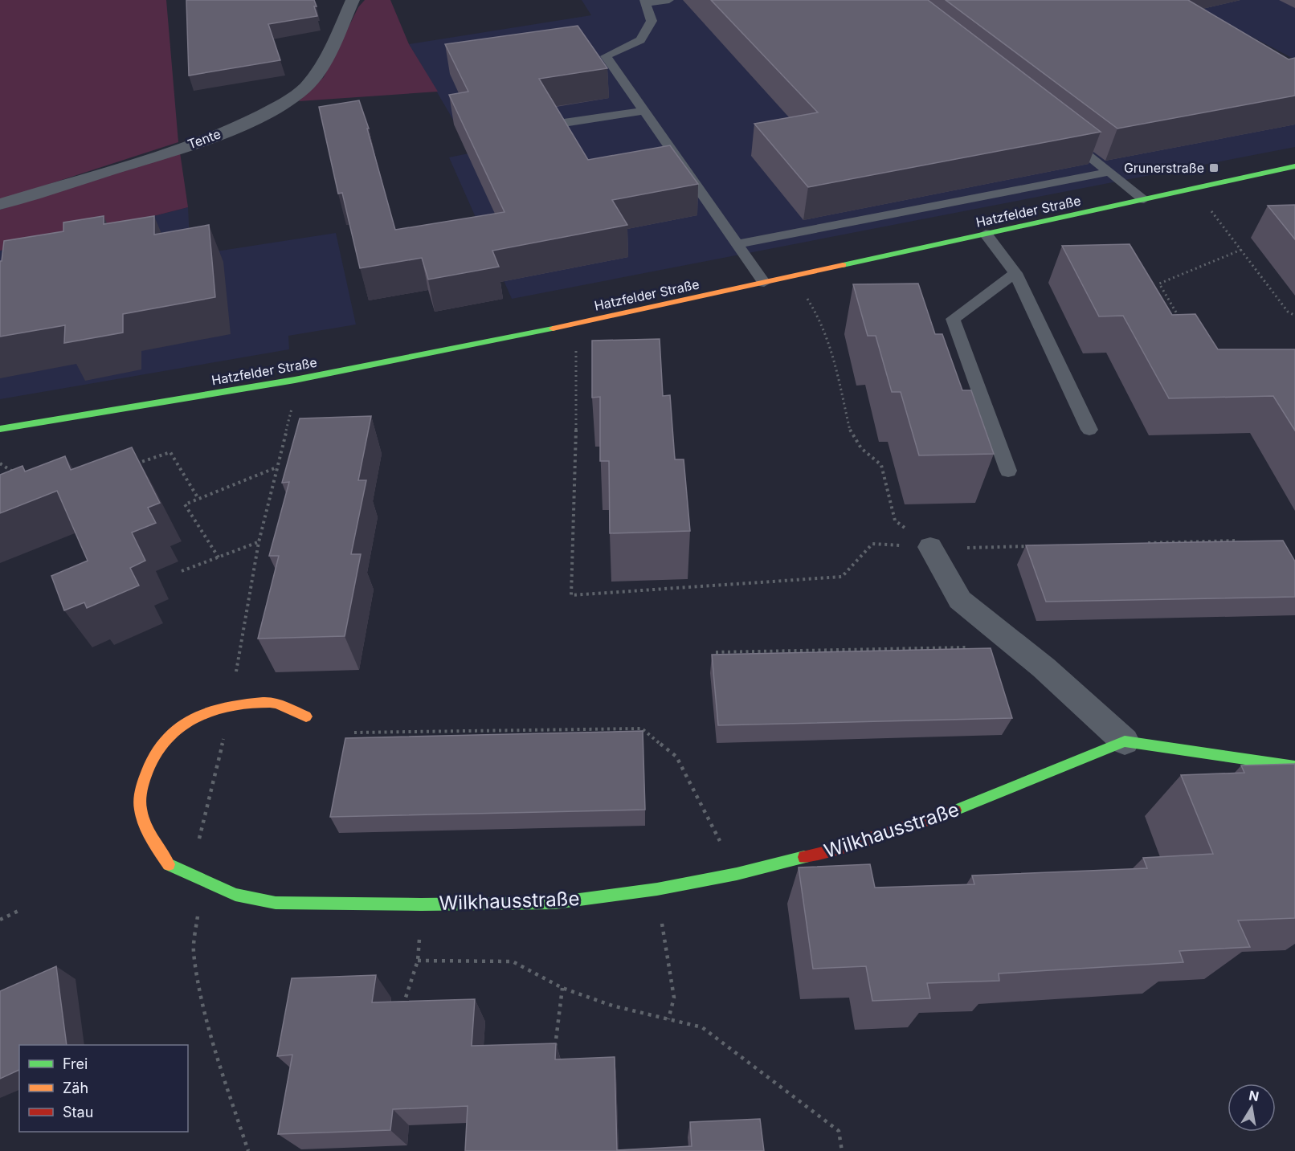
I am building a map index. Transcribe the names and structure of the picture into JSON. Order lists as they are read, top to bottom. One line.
{"streets":{"main road":["Hatzfelder Straße","Wilkhausstraße"],"street":["Tente"]},"places":{"transit":["Grunerstraße"]},"legend":["Frei","Zäh","Stau"],"north":"top"}
